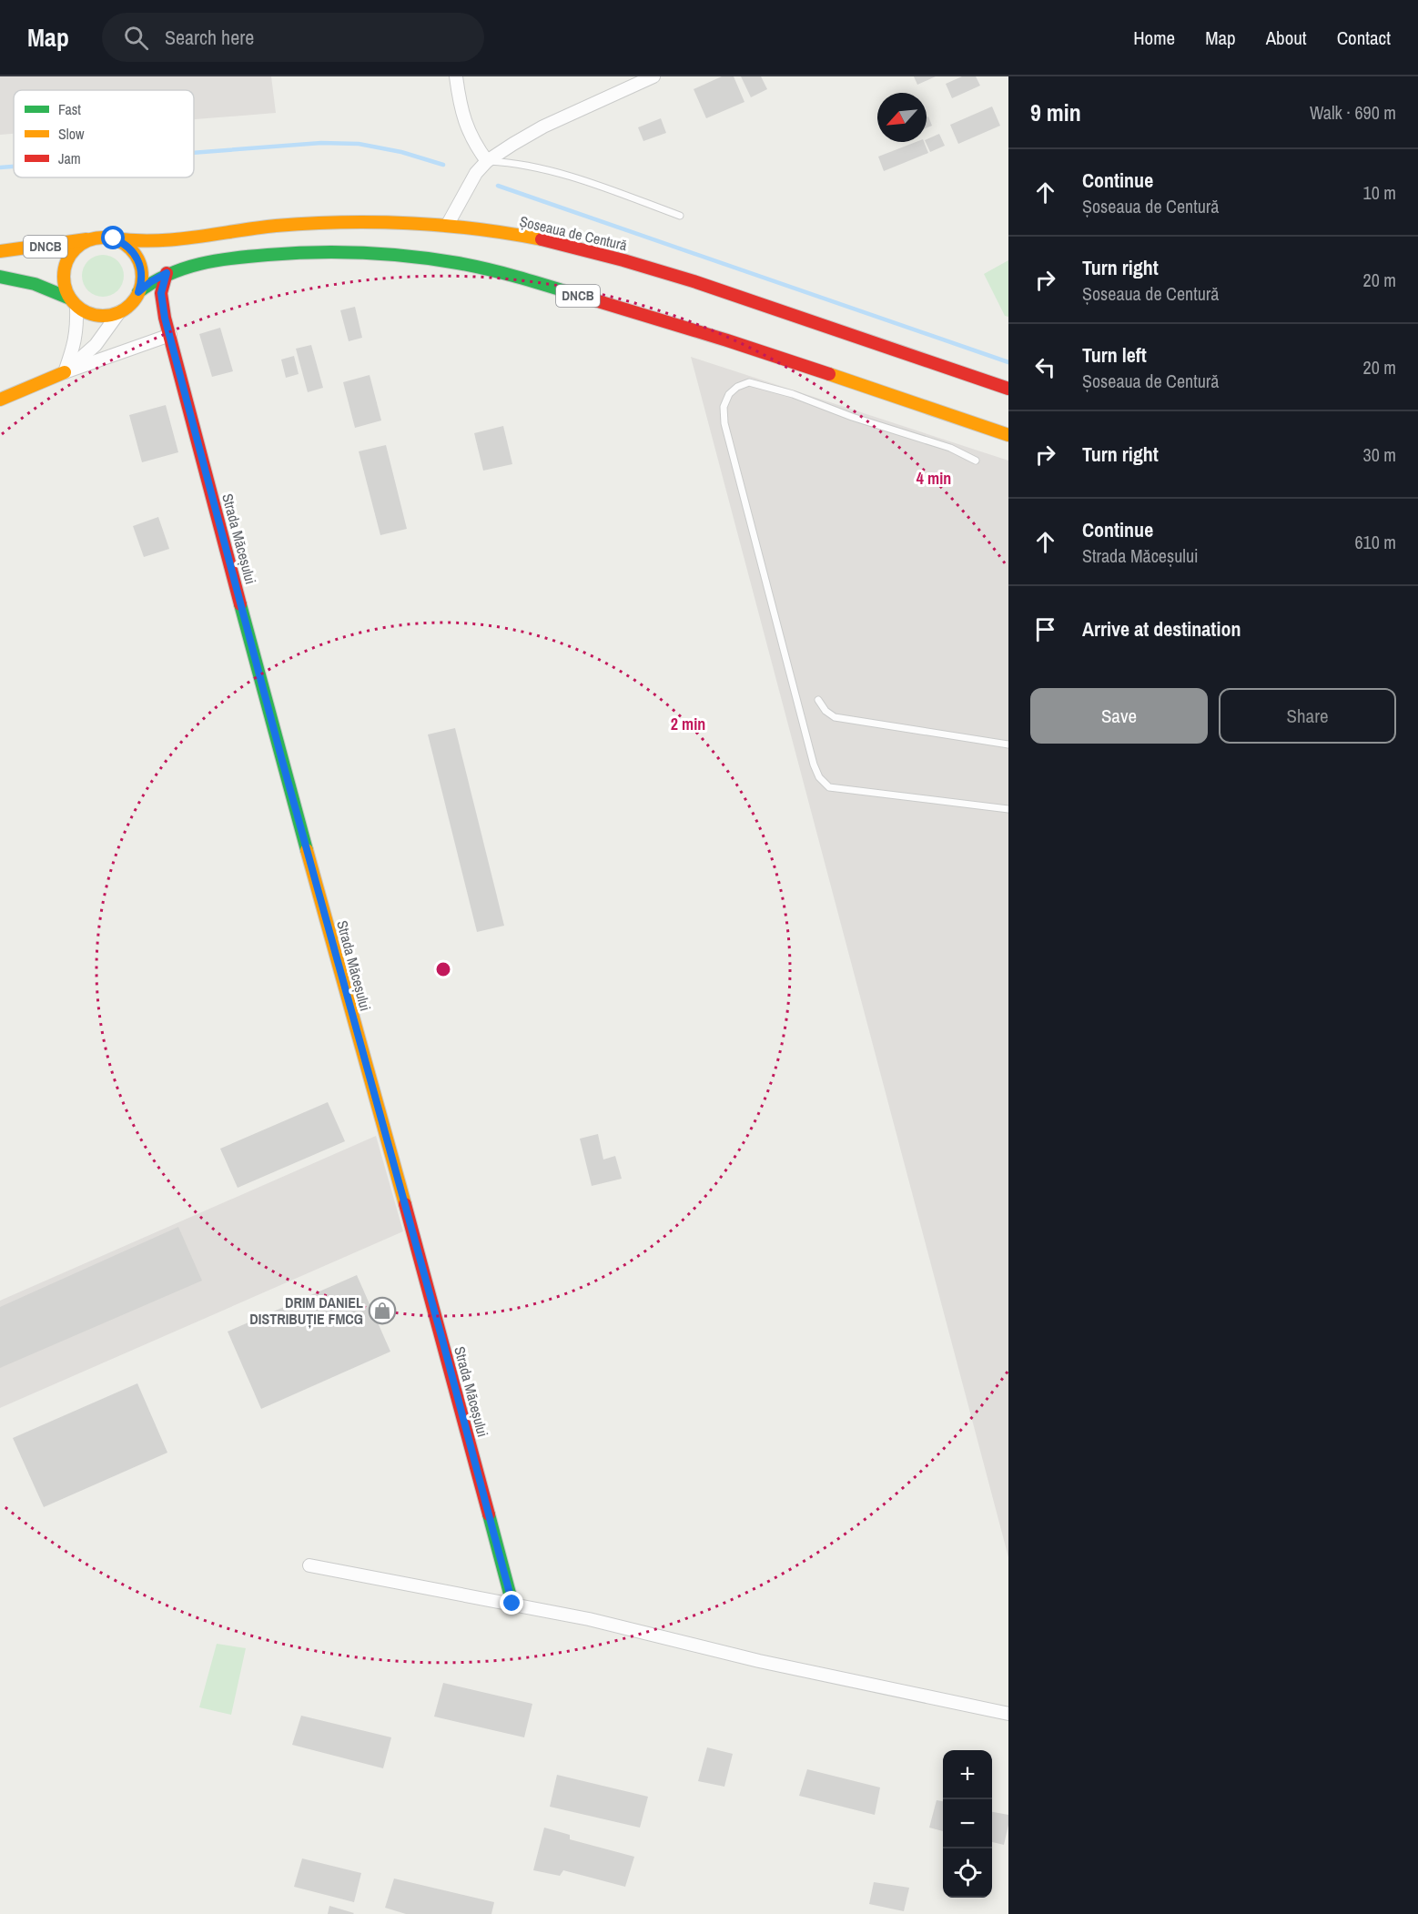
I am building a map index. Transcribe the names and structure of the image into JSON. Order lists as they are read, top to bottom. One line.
{"streets":{"main road":["Șoseaua de Centură","DNCB","Strada Măceșului"]},"crossings":[["Șoseaua de Centură","DNCB"],["DNCB","Strada Măceșului"]],"places":{"shop":["DRIM DANIEL DISTRIBUȚIE FMCG"]},"legend":["Fast","Slow","Jam"],"north":"bottom left","page":{"header":"Map","search":"Search here","nav":["Home","Map","About","Contact"],"heading":["9 min","Walk · 690 m"],"list":[["Continue","Șoseaua de Centură","10 m"],["Turn right","Șoseaua de Centură","20 m"],["Turn left","Șoseaua de Centură","20 m"],["Turn right","30 m"],["Continue","Strada Măceșului","610 m"],"Arrive at destination"],"buttons":["Save","Share"],"map_buttons":["+","−"]},"rings":["4 min","2 min"]}
